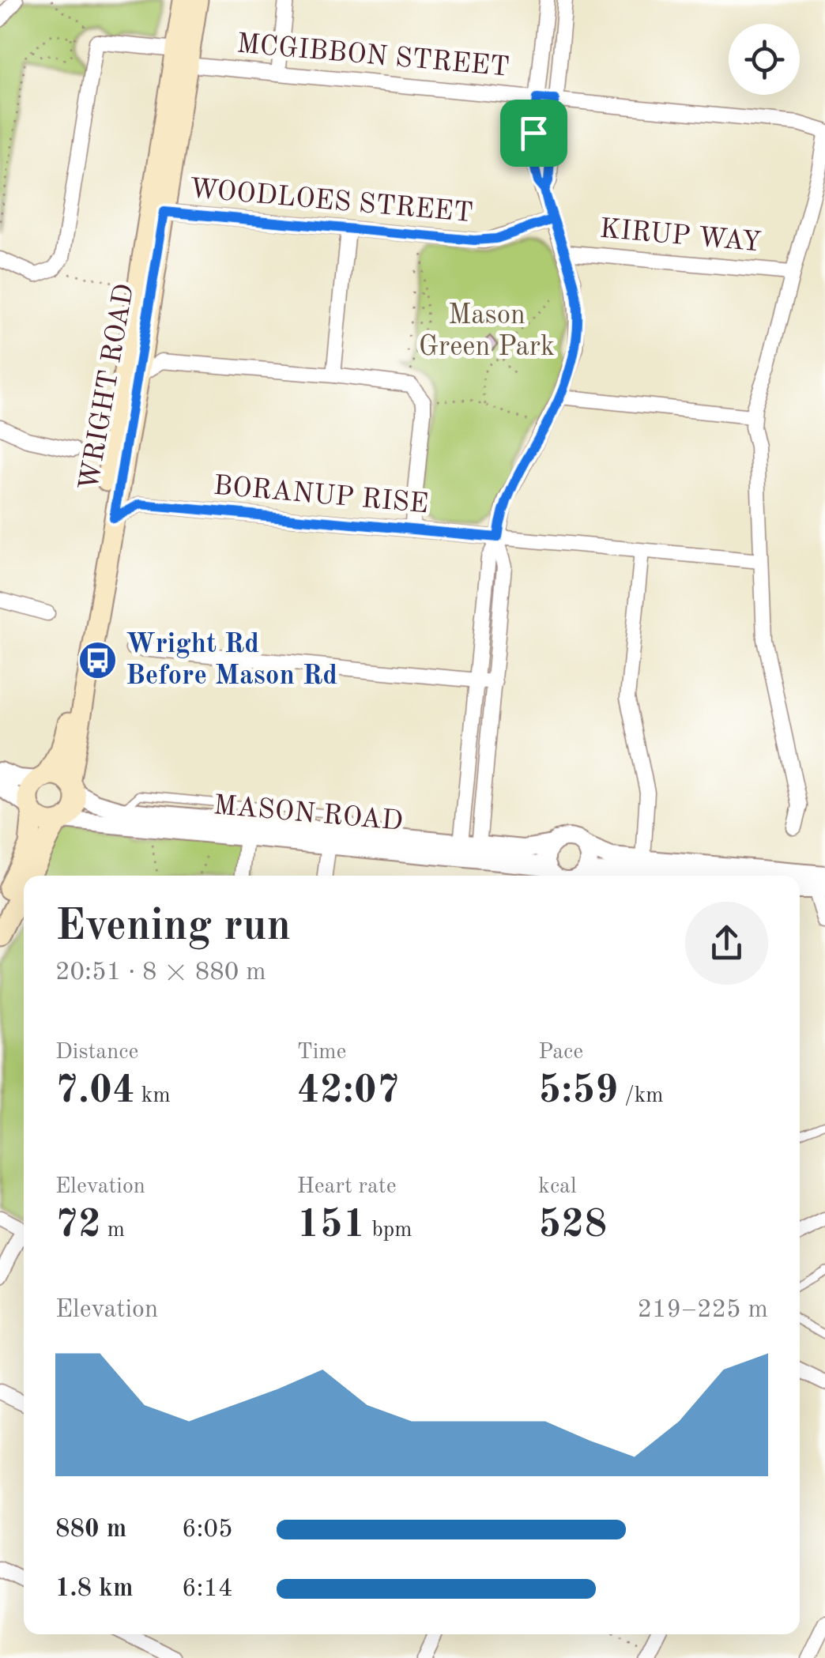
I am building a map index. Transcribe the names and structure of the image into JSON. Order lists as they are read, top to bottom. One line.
{"streets":{"main road":["WRIGHT ROAD"],"street":["MCGIBBON STREET","WOODLOES STREET","KIRUP WAY","BORANUP RISE","MASON ROAD"]},"crossings":[["MCGIBBON STREET","WRIGHT ROAD"],["WOODLOES STREET","WRIGHT ROAD"],["WRIGHT ROAD","MASON ROAD"]],"parks":["Mason Green Park"],"places":{"bus stop":["Wright Rd Before Mason Rd"]},"page":{"heading":["Evening run","20:51 · 8 × 880 m"],"stats":[["Distance","7.04 km"],["Time","42:07"],["Pace","5:59 /km"],["Elevation","72 m"],["Heart rate","151 bpm"],["kcal","528"]],"chart":["Elevation","219–225 m"],"list":[{"name":"880 m","note":"6:05"},{"name":"1.8 km","note":"6:14"}]}}
